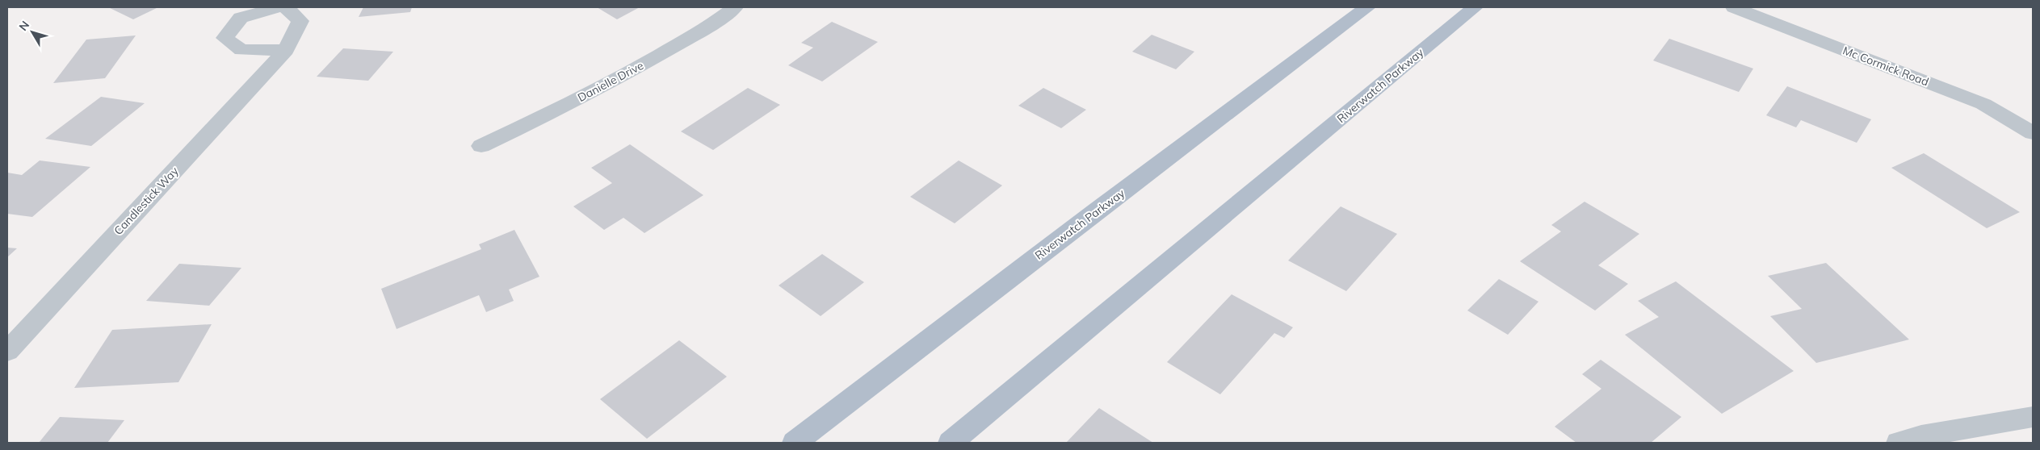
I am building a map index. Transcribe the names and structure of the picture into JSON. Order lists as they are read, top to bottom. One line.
{"streets":{"main road":["Riverwatch Parkway"],"street":["Mc Cormick Road","Danielle Drive","Candlestick Way"]},"north":"top left"}
